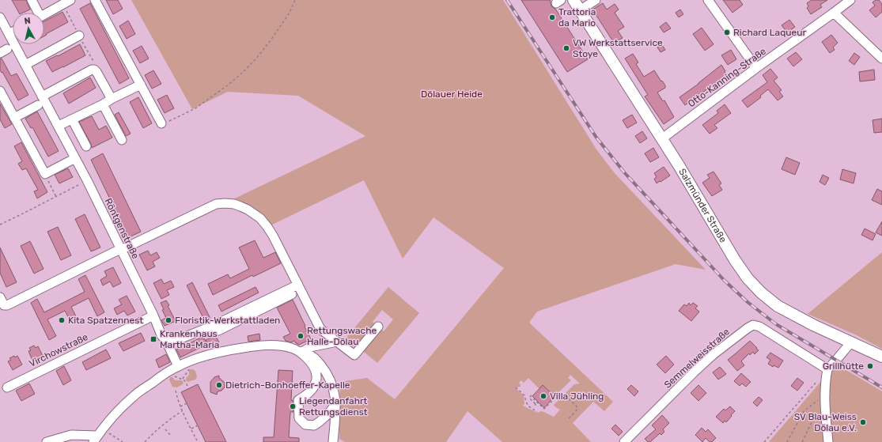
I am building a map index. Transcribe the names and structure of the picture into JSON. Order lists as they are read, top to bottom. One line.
{"streets":{"main road":["Salzmünder Straße"],"street":["Otto-Kanning-Straße","Röntgenstraße","Virchowstraße","Semmelweisstraße"]},"crossings":[["Otto-Kanning-Straße","Salzmünder Straße"],["Röntgenstraße","Virchowstraße"]],"parks":["Dölauer Heide"],"places":{"other":["Trattoria da Mario","Richard Laqueur","VW Werkstattservice Stoye","Kita Spatzennest","Floristik-Werkstattladen","Rettungswache Halle-Dölau","Grillhütte","Dietrich-Bonhoeffer-Kapelle","Villa Jühling","Liegendanfahrt Rettungsdienst","SV Blau-Weiss Dölau e.V."],"transit":["Krankenhaus Martha-Maria"]},"north":"top"}
